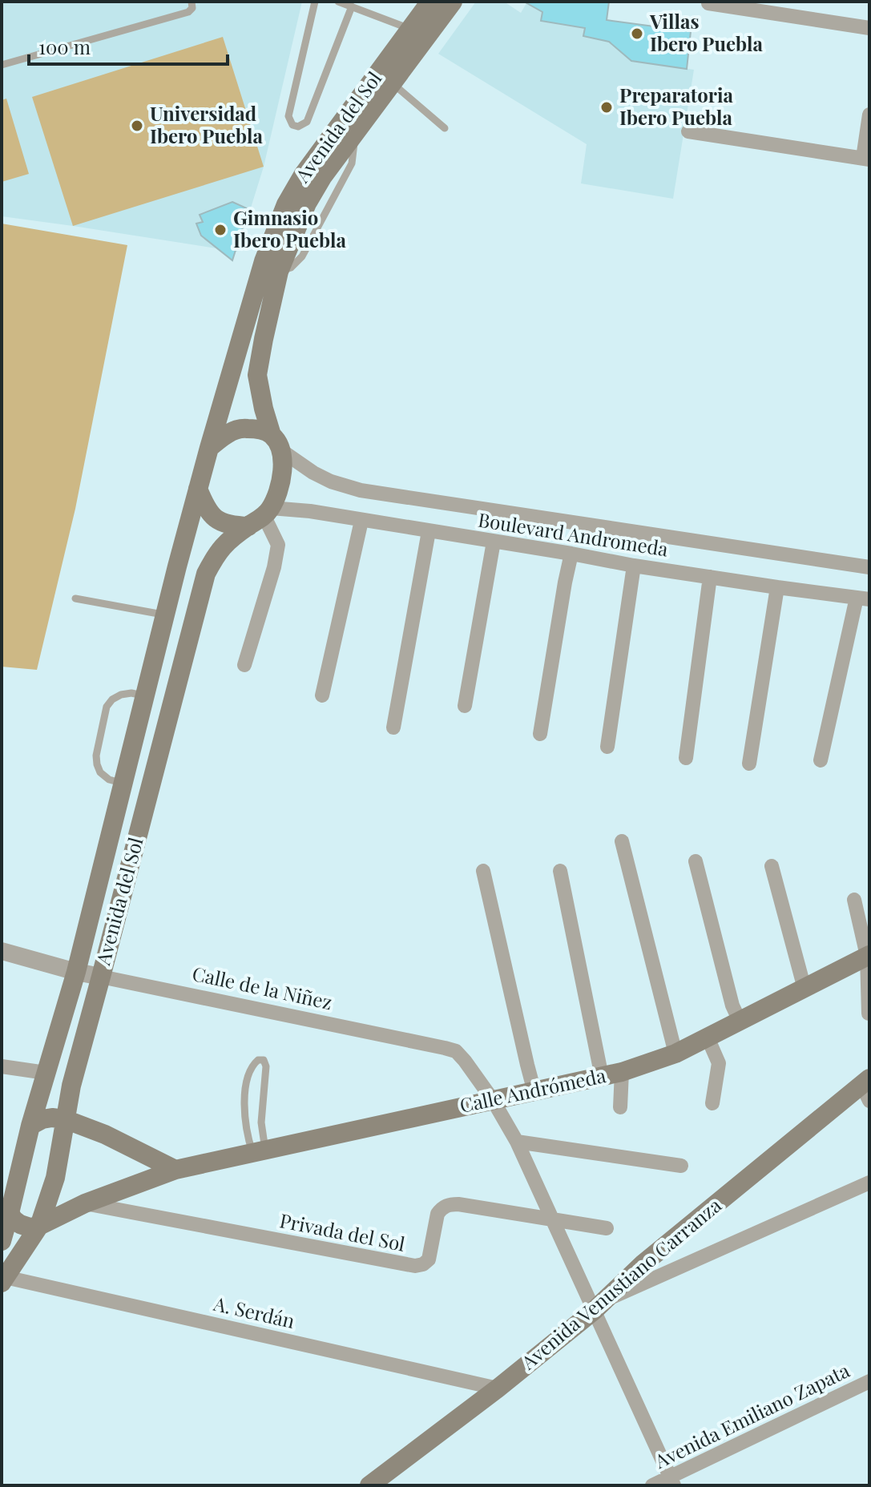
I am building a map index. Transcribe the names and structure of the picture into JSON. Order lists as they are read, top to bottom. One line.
{"streets":{"main road":["Avenida del Sol","Calle Andrómeda","Avenida Venustiano Carranza"],"street":["Boulevard Andromeda","Calle de la Niñez","Privada del Sol","A. Serdán","Avenida Emiliano Zapata"]},"crossings":[["Avenida del Sol","Boulevard Andromeda"],["Avenida del Sol","Calle de la Niñez"],["Avenida del Sol","Calle Andrómeda"],["Avenida del Sol","A. Serdán"],["Calle de la Niñez","Calle Andrómeda"],["Calle de la Niñez","Privada del Sol"],["Calle de la Niñez","Avenida Venustiano Carranza"],["Calle de la Niñez","Avenida Emiliano Zapata"],["Calle Andrómeda","Privada del Sol"],["Avenida Venustiano Carranza","A. Serdán"]],"places":["Villas Ibero Puebla","Preparatoria Ibero Puebla","Universidad Ibero Puebla","Gimnasio Ibero Puebla"],"scale_bar":"100 m"}
